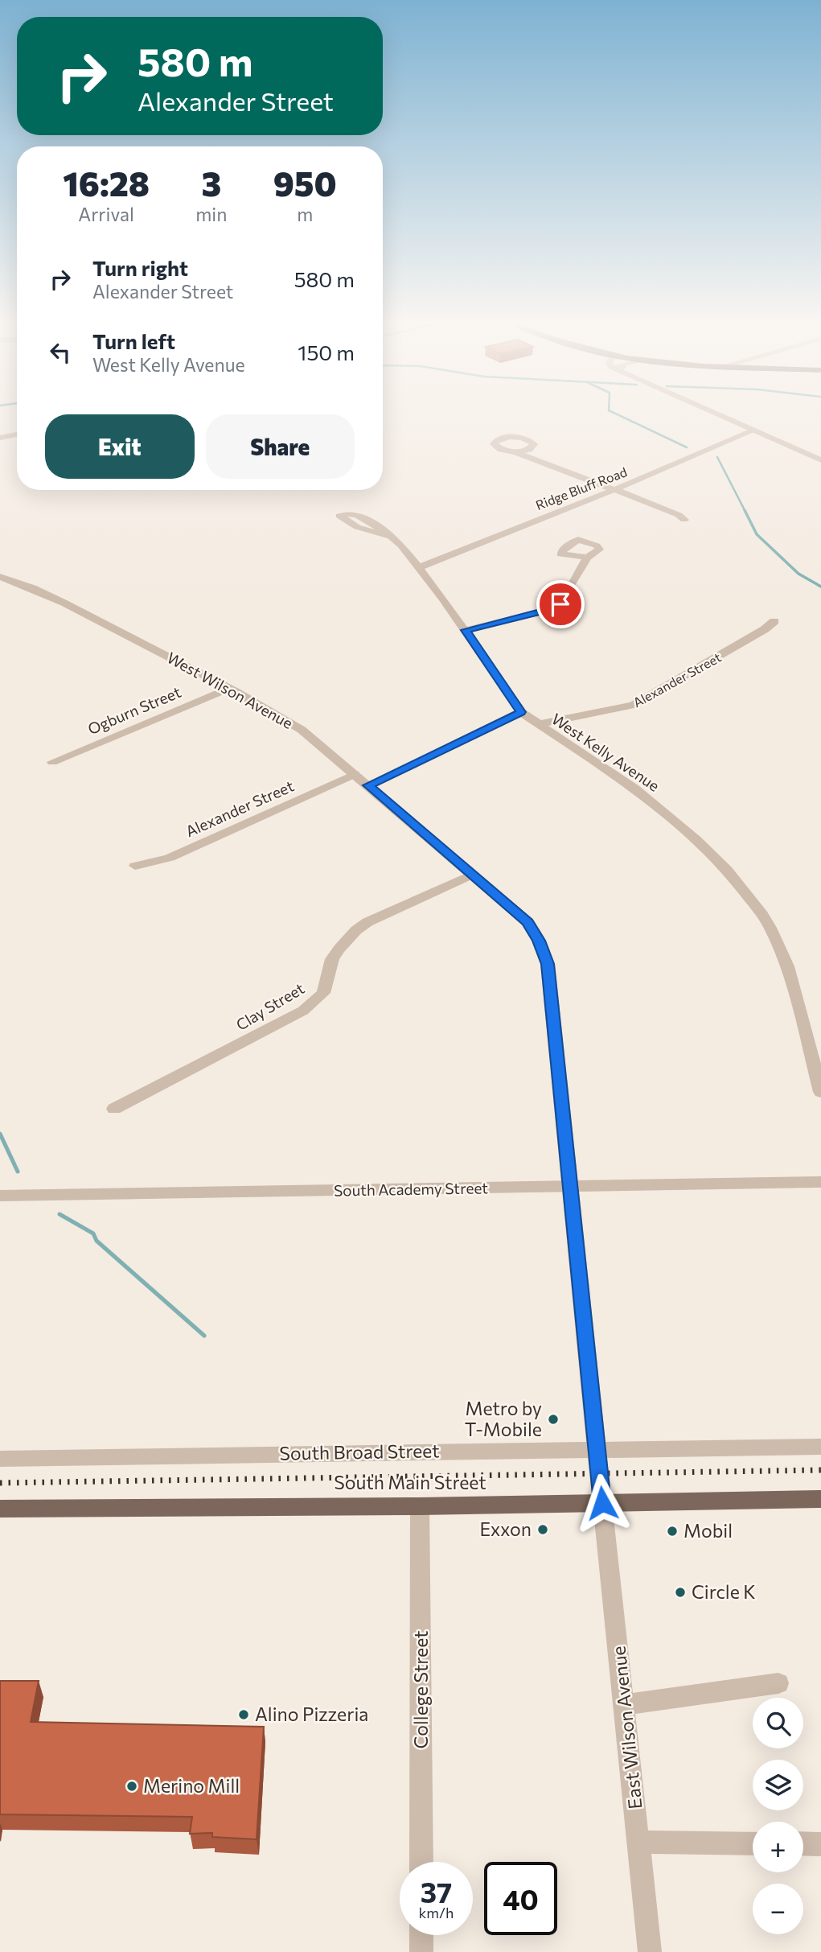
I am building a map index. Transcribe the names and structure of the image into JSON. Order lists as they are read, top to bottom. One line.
{"streets":{"main road":["South Main Street"],"street":["Ridge Bluff Road","Alexander Street","West Wilson Avenue","Ogburn Street","West Kelly Avenue","Clay Street","South Academy Street","South Broad Street","College Street","East Wilson Avenue"]},"crossings":[["Ridge Bluff Road","West Kelly Avenue"],["Alexander Street","West Wilson Avenue"],["Alexander Street","West Kelly Avenue"],["West Wilson Avenue","Ogburn Street"],["West Wilson Avenue","Clay Street"],["West Wilson Avenue","South Academy Street"],["West Wilson Avenue","South Broad Street"],["West Wilson Avenue","South Main Street"],["West Wilson Avenue","East Wilson Avenue"],["South Main Street","College Street"],["South Main Street","East Wilson Avenue"]],"places":["Metro by T-Mobile","Exxon","Mobil","Circle K","Alino Pizzeria","Merino Mill"],"page":{"turn":["580 m","Alexander Street"],"eta":["16:28","Arrival","3","min","950","m"],"list":[{"name":"Turn right","note":"Alexander Street","value":"580 m"},{"name":"Turn left","note":"West Kelly Avenue","value":"150 m"}],"buttons":["Exit","Share"],"map_buttons":["+","−"],"speed":"37 km/h","limit":"40"}}
